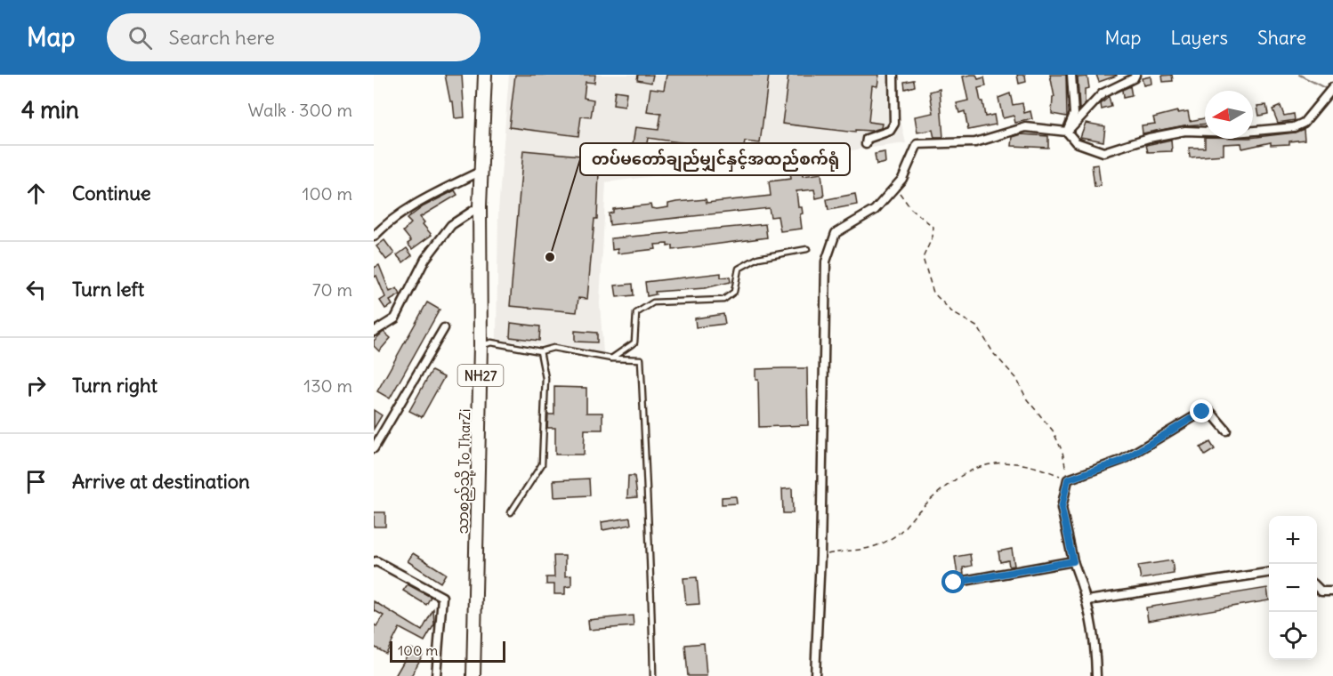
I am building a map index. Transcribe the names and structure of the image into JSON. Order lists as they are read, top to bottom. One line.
{"streets":{"highway":["NH27","သာစည်သို့ To TharZi"]},"places":["တပ်မတော်ချည်မျှင်နှင့်အထည်စက်ရုံ"],"scale_bar":"100 m","north":"left","page":{"header":"Map","search":"Search here","nav":["Map","Layers","Share"],"heading":["4 min","Walk · 300 m"],"list":[["Continue","100 m"],["Turn left","70 m"],["Turn right","130 m"],"Arrive at destination"],"map_buttons":["+","−"],"scale":"100 m"}}
